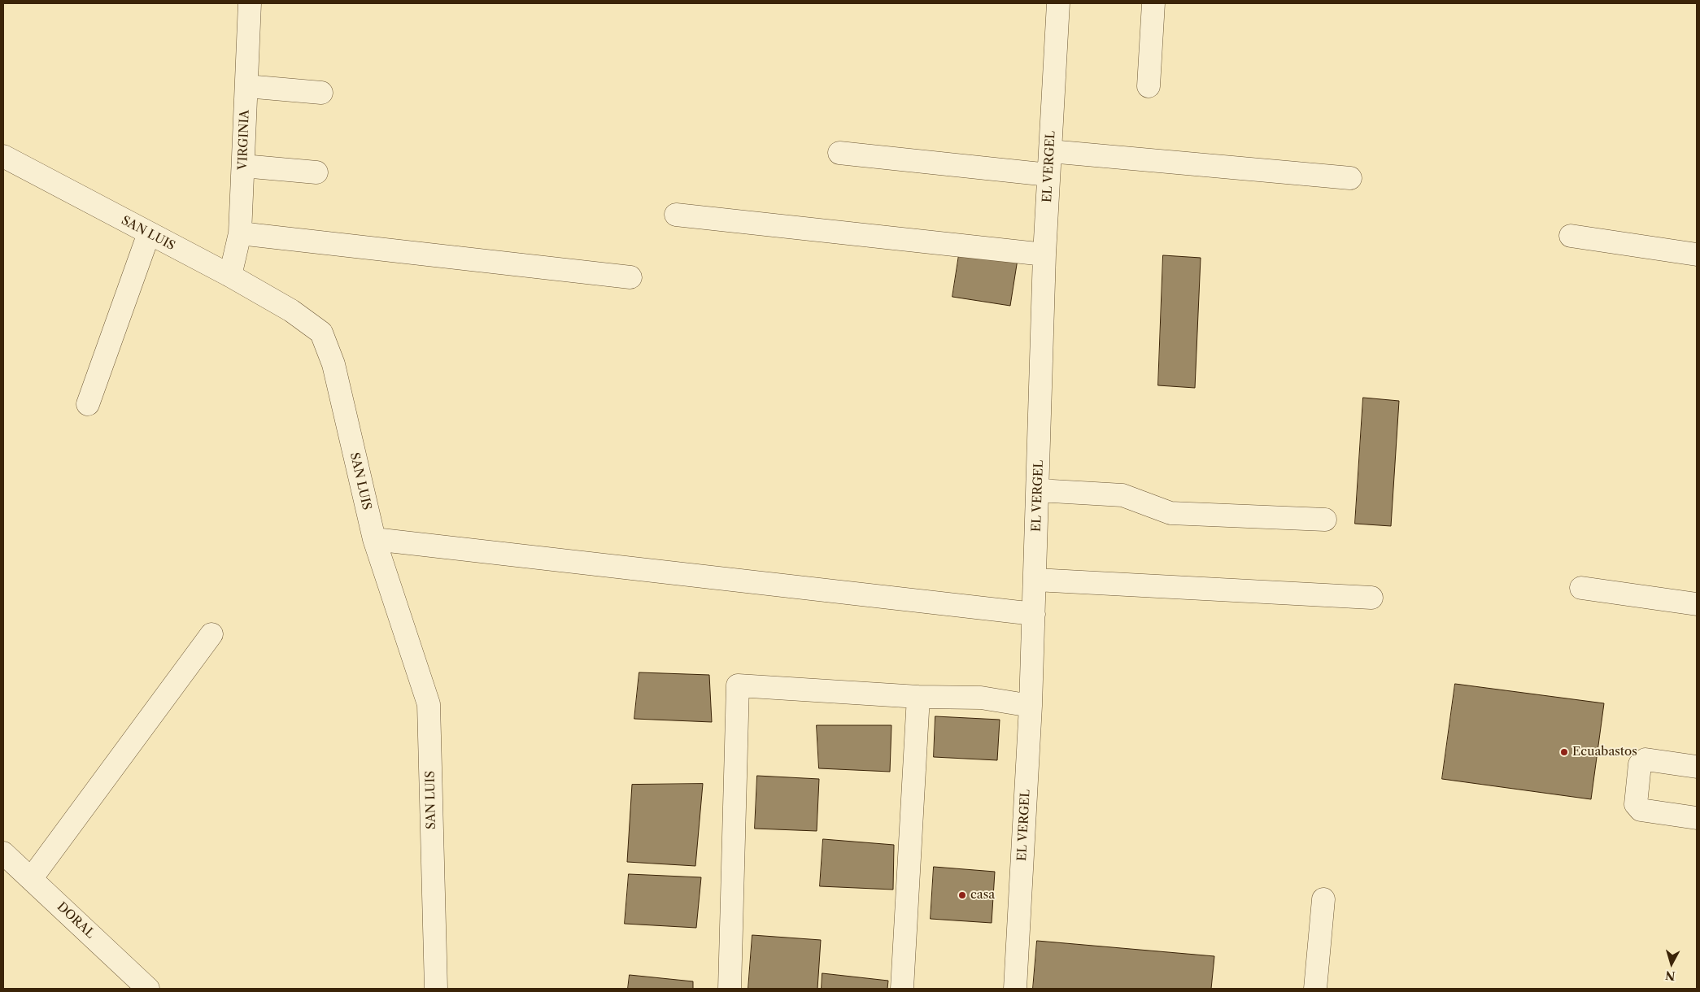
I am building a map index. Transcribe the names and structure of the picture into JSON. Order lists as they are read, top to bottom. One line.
{"streets":{"street":["VIRGINIA","EL VERGEL","SAN LUIS","DORAL"]},"crossings":[["VIRGINIA","SAN LUIS"]],"places":["Ecuabastos","casa"],"north":"bottom"}
